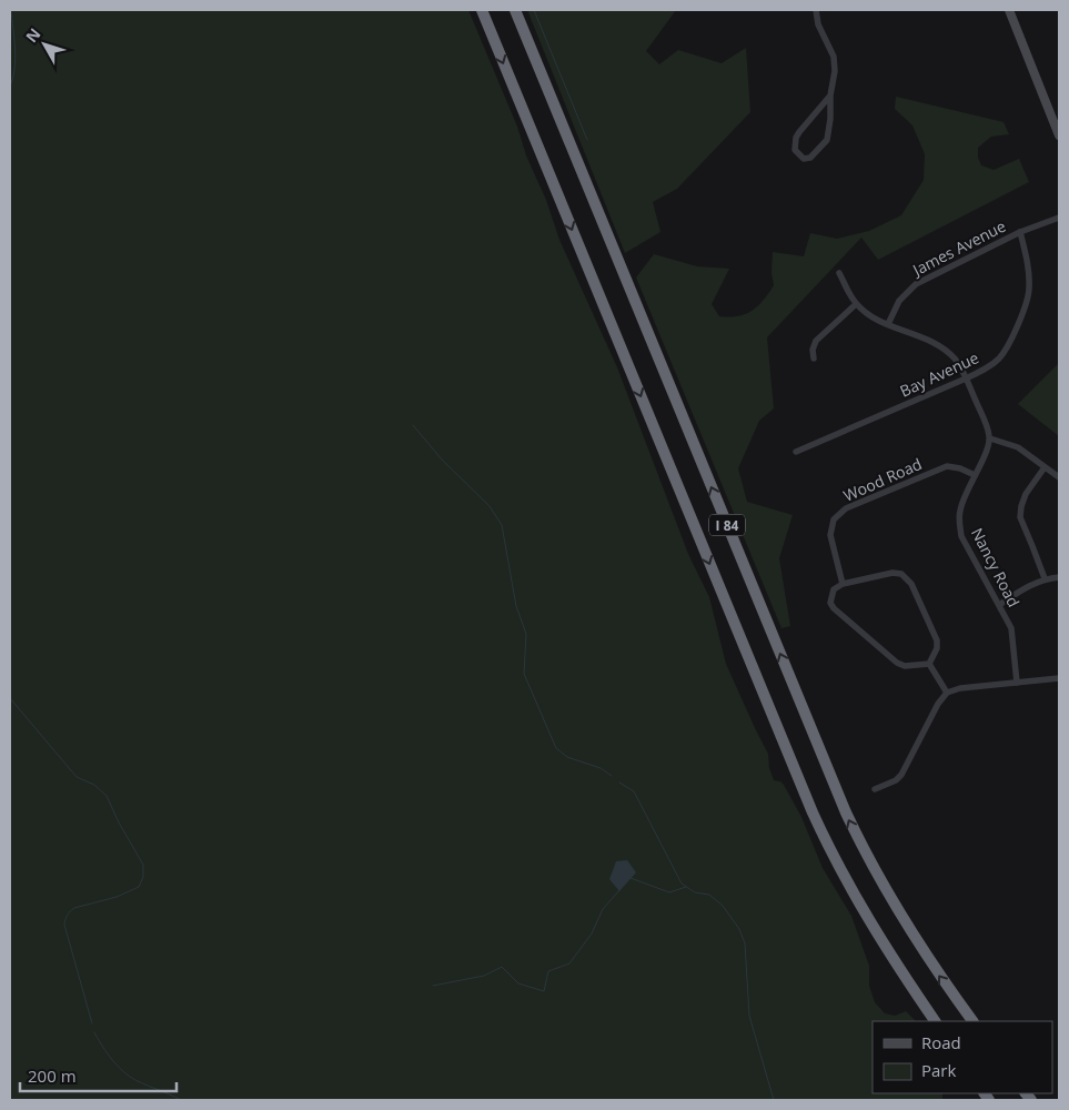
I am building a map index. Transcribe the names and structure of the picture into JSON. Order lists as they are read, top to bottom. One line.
{"streets":{"highway":["I 84"],"street":["James Avenue","Bay Avenue","Wood Road","Nancy Road"]},"crossings":[["James Avenue","Bay Avenue"],["Wood Road","Nancy Road"]],"legend":["Road","Park"],"scale_bar":"200 m","north":"top left"}
